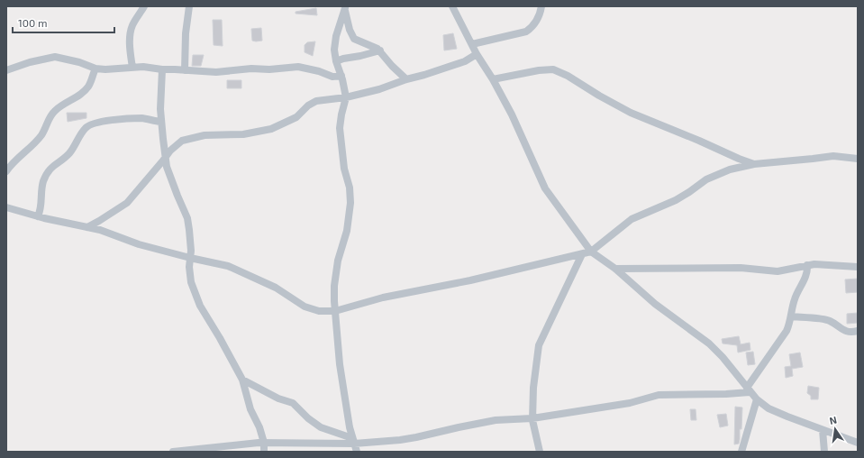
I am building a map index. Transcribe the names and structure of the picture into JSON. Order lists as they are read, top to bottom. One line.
{"scale_bar":"100 m","north":"top"}
